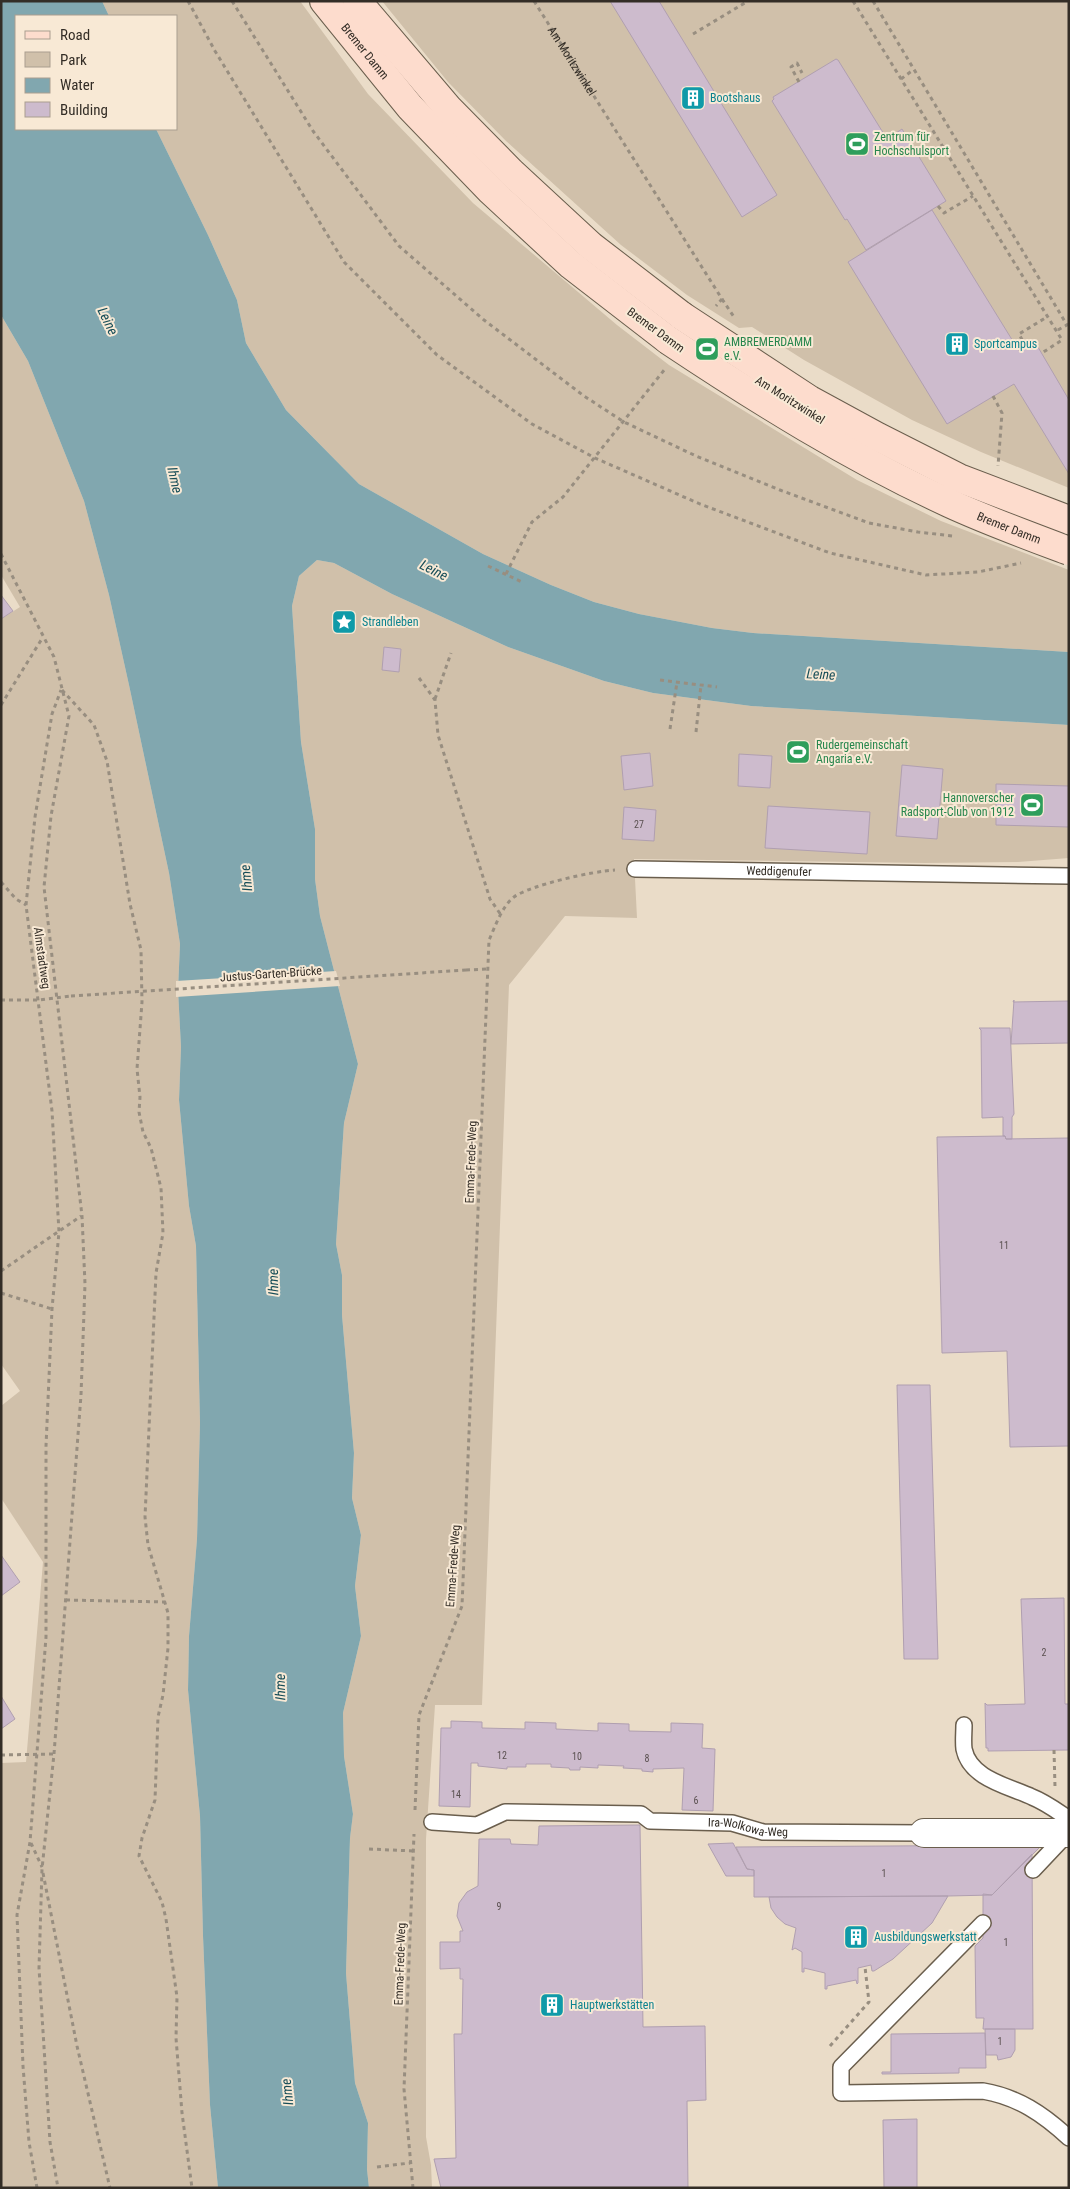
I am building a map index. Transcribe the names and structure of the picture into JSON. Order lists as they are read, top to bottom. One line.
{"streets":{"main road":["Bremer Damm"],"street":["Am Moritzwinkel","Ira-Wolkowa-Weg"],"lane":["Weddigenufer"],"path":["Almstadtweg","Justus-Garten-Brücke","Emma-Frede-Weg"]},"crossings":[["Bremer Damm","Am Moritzwinkel"],["Almstadtweg","Justus-Garten-Brücke"],["Justus-Garten-Brücke","Emma-Frede-Weg"]],"water":["Leine","Ihme"],"places":{"building":["Bootshaus","Sportcampus","Ausbildungswerkstatt","Hauptwerkstätten"],"sports":["Zentrum für Hochschulsport","AMBREMERDAMM e.V.","Rudergemeinschaft Angaria e.V.","Hannoverscher Radsport-Club von 1912"],"place":["Strandleben"]},"house_numbers":["27","11","2","12","10","8","14","6","1","9","1","1"],"legend":["Road","Park","Water","Building"]}
